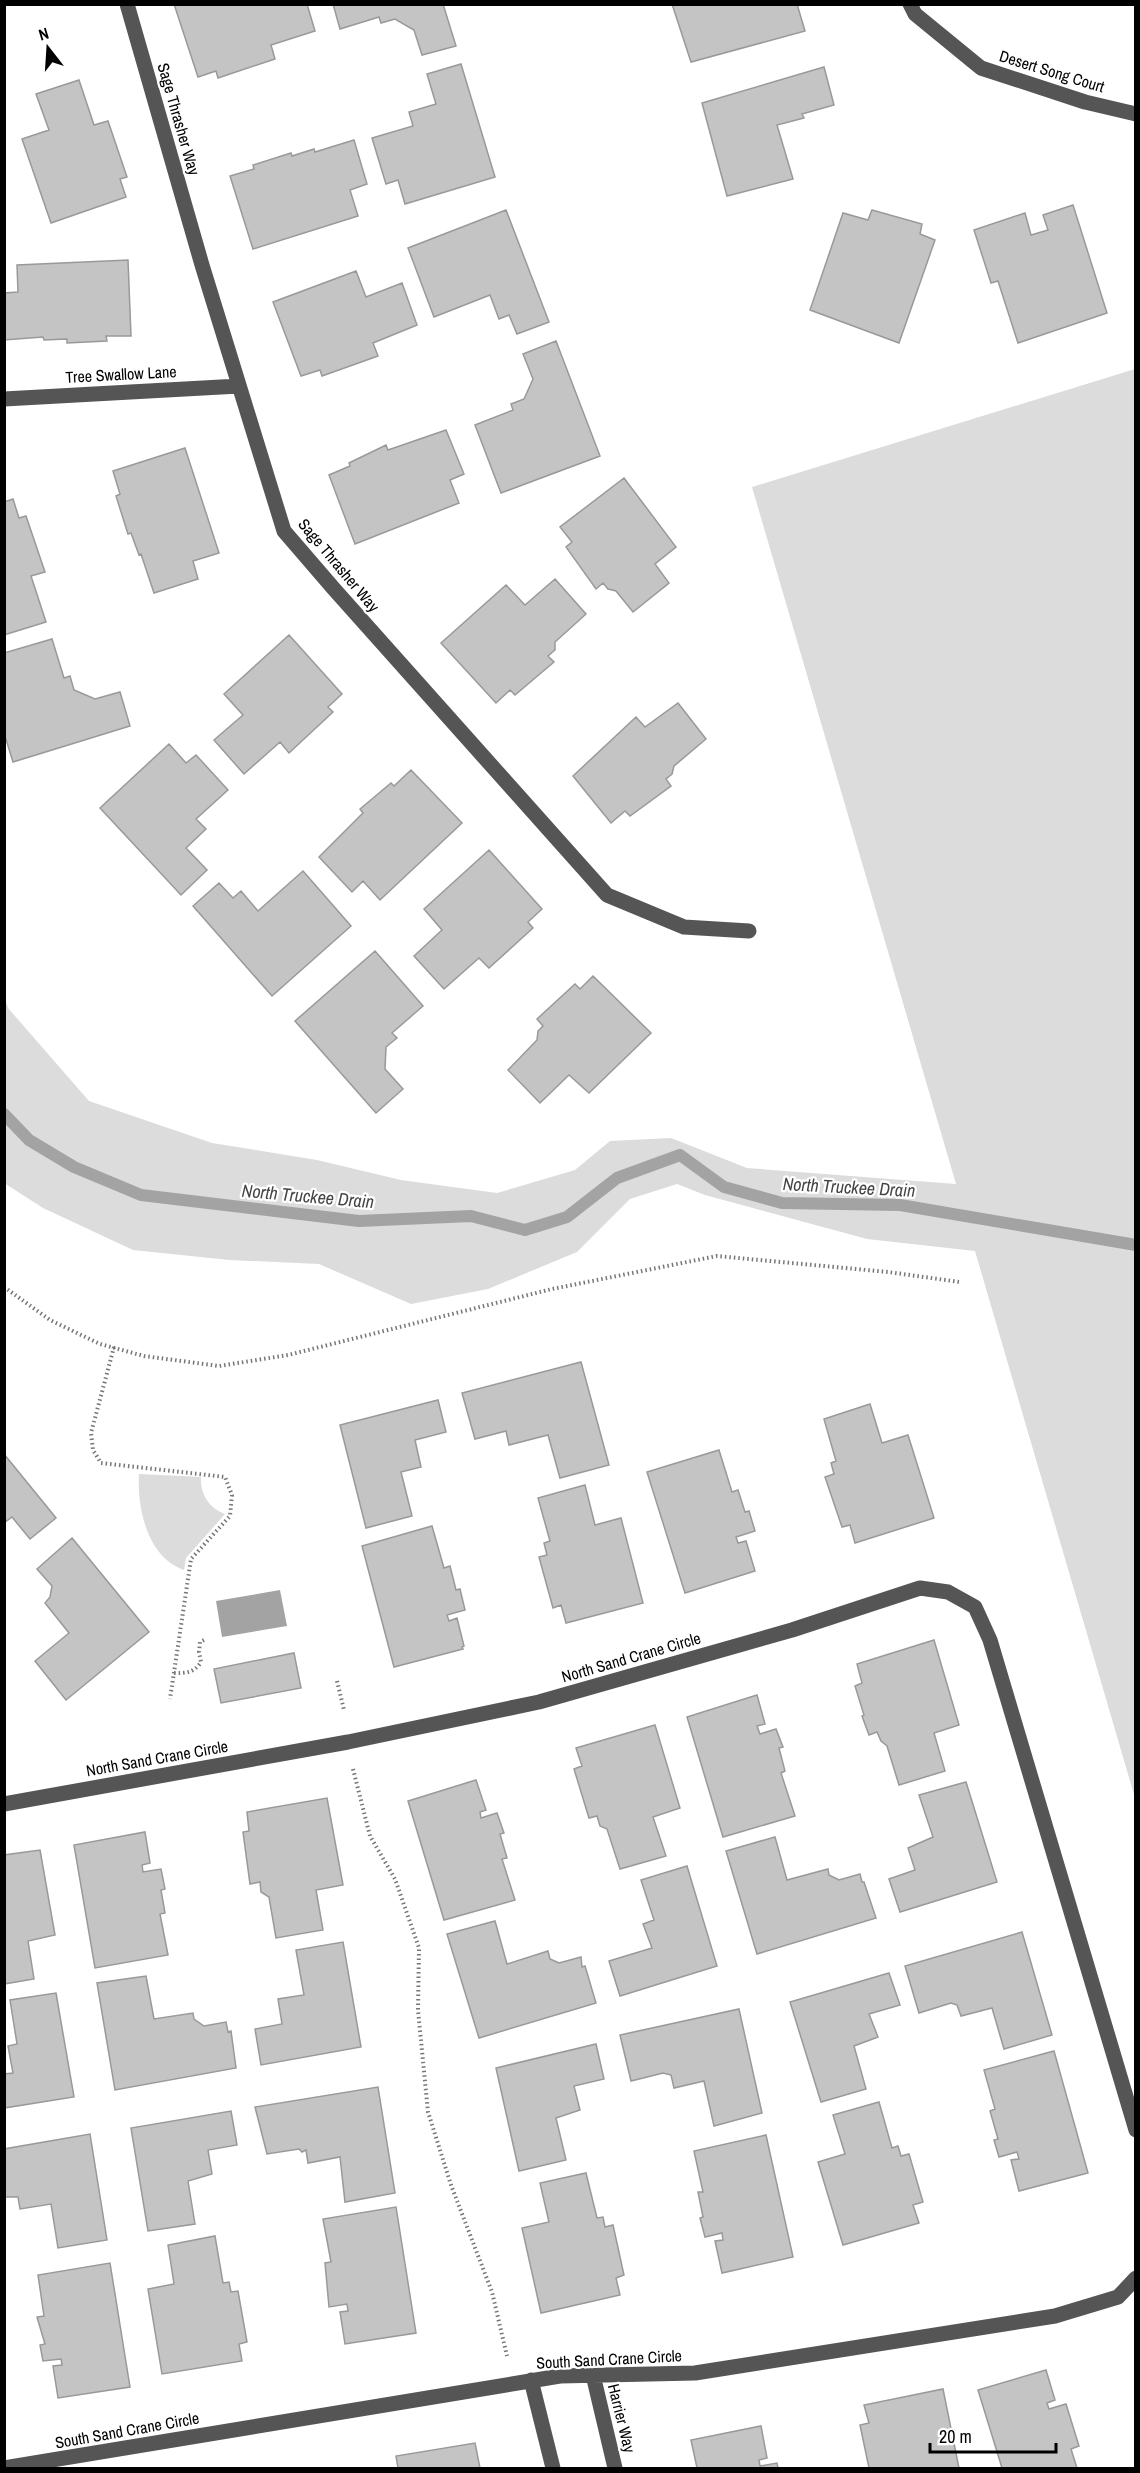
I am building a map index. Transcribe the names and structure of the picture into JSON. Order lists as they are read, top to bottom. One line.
{"streets":{"street":["Desert Song Court","Sage Thrasher Way","Tree Swallow Lane","North Sand Crane Circle","South Sand Crane Circle","Harrier Way"]},"crossings":[["Sage Thrasher Way","Tree Swallow Lane"],["South Sand Crane Circle","Harrier Way"]],"water":["North Truckee Drain"],"scale_bar":"20 m","north":"top"}
